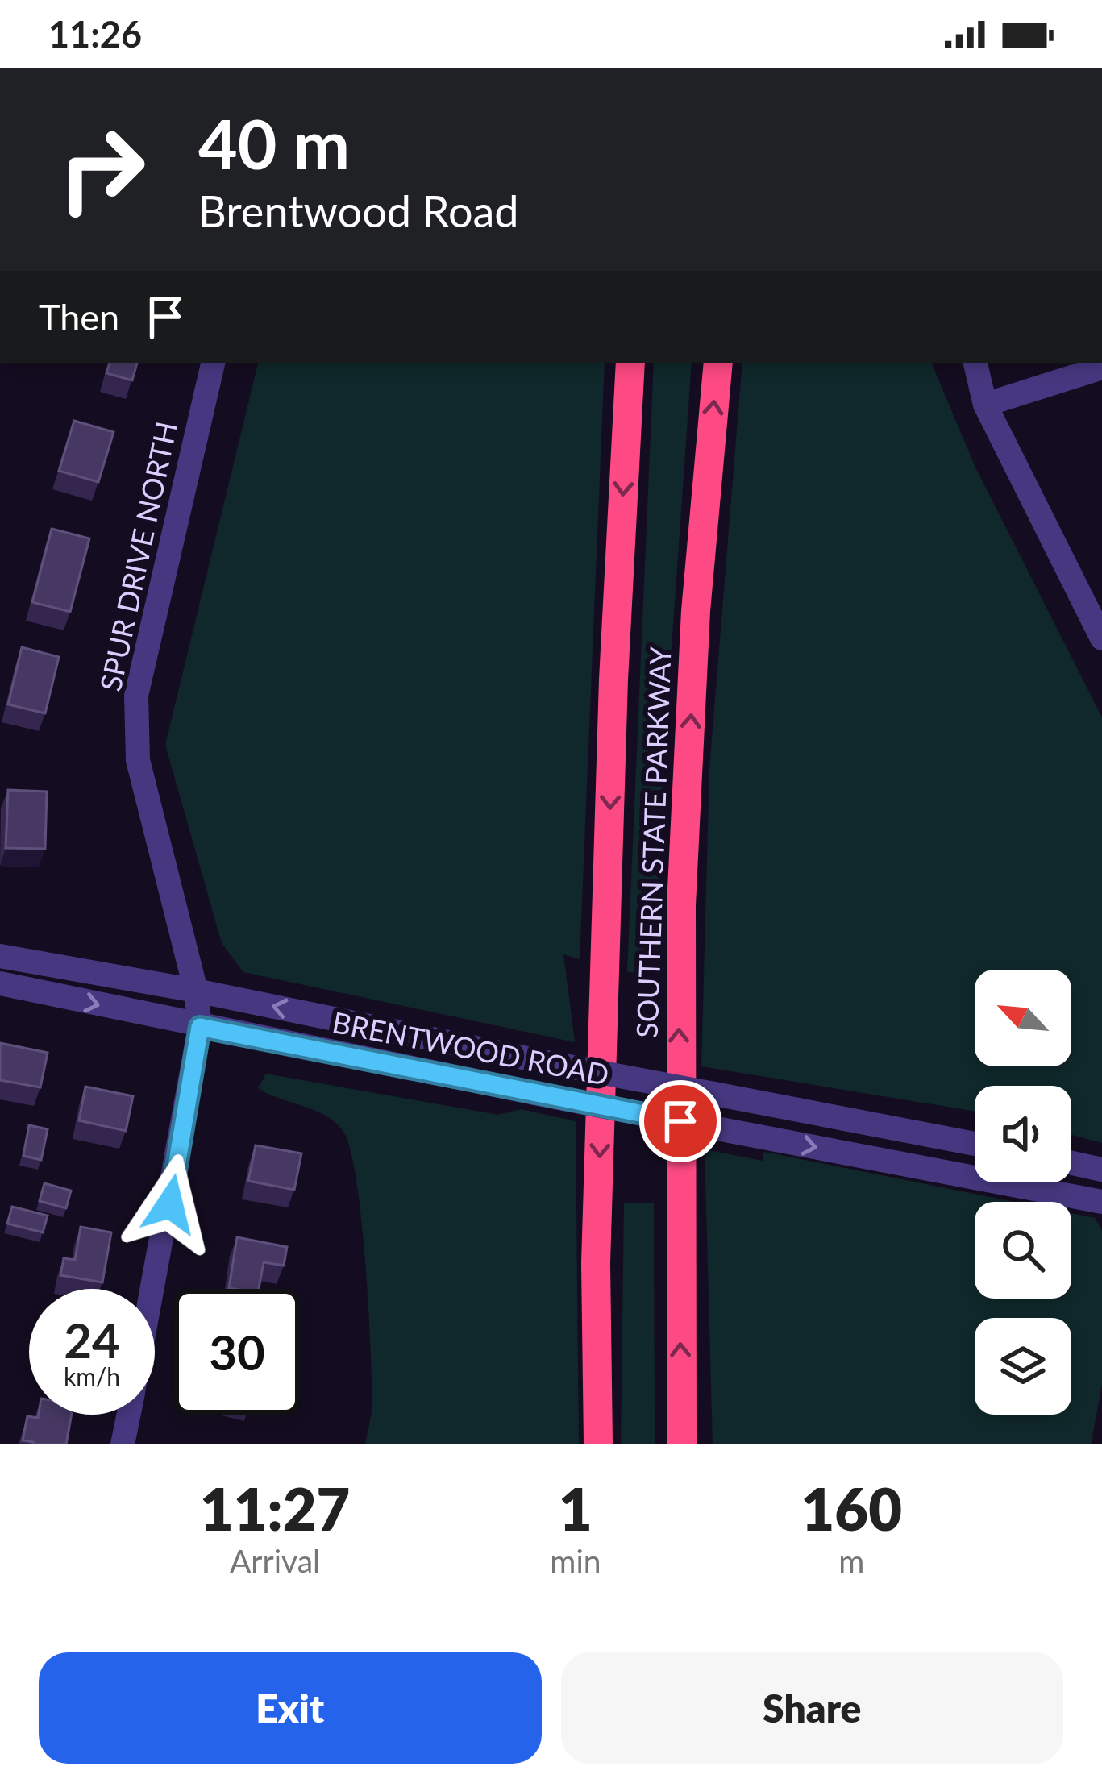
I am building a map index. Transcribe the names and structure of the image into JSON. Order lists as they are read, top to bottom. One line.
{"streets":{"highway":["SOUTHERN STATE PARKWAY"],"street":["SPUR DRIVE NORTH","BRENTWOOD ROAD"]},"crossings":[["SPUR DRIVE NORTH","BRENTWOOD ROAD"]],"north":"top left","page":{"status":"11:26","turn":["40 m","Brentwood Road"],"then":"Then","speed":"24 km/h","limit":"30","eta":["11:27","Arrival","1","min","160","m"],"buttons":["Exit","Share"]}}
